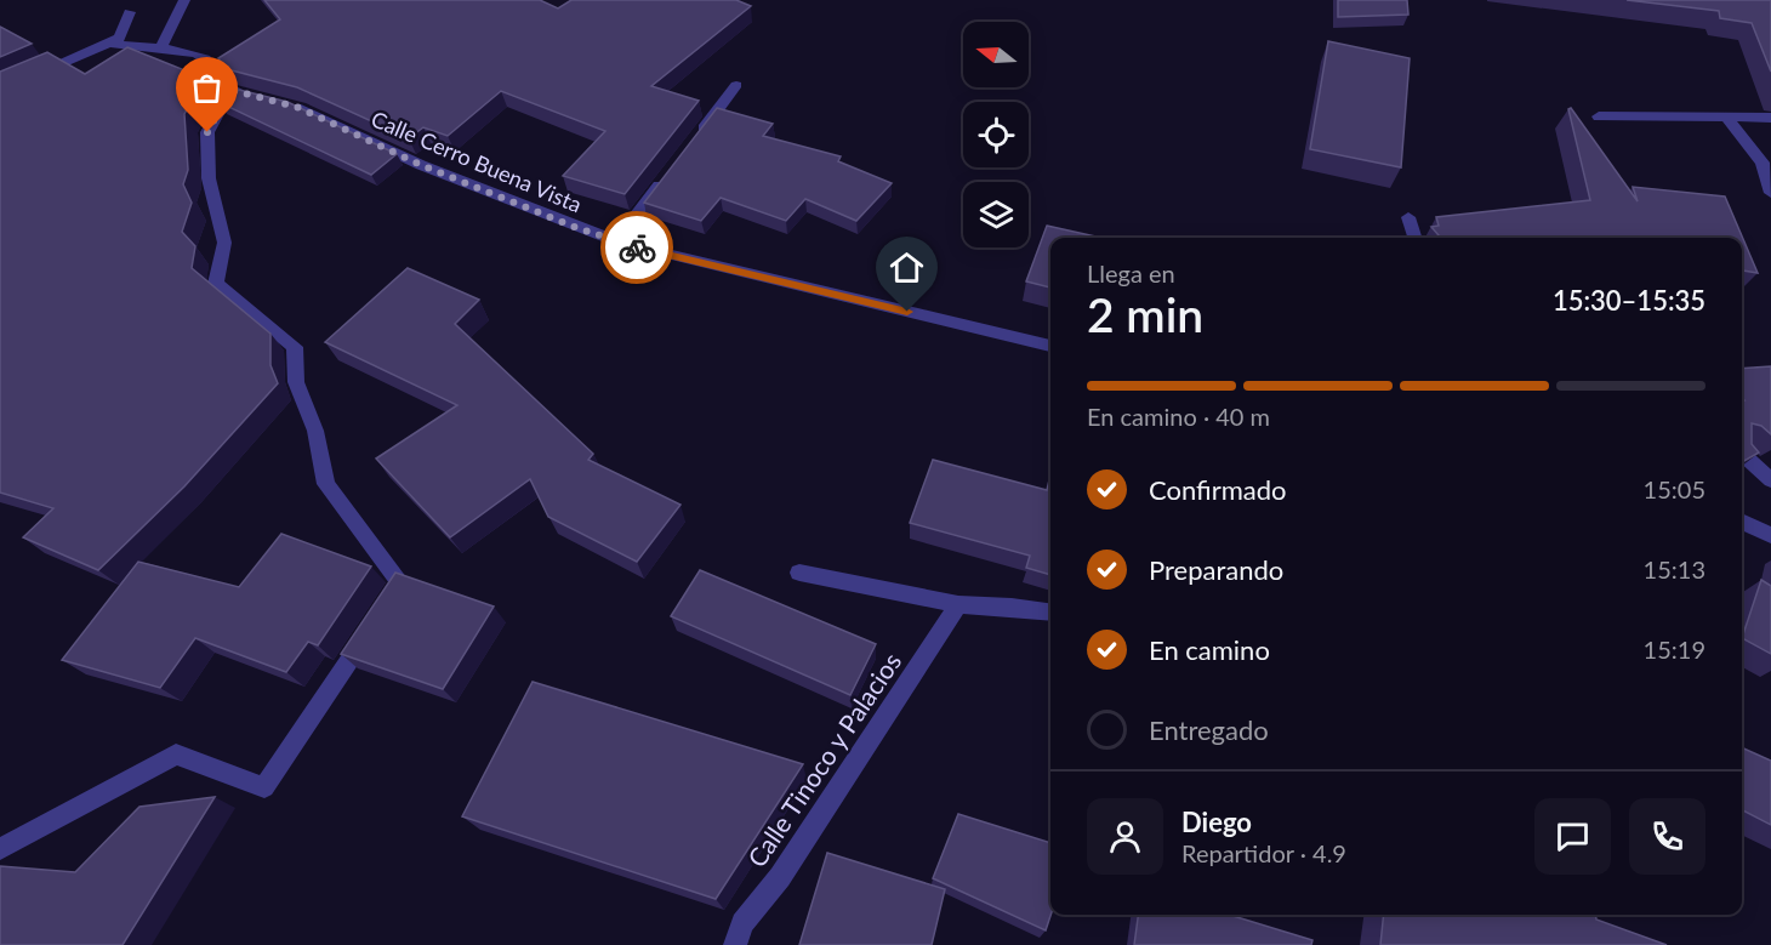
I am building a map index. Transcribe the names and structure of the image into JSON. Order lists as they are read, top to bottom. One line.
{"streets":{"street":["Calle Cerro Buena Vista","Calle Tinoco y Palacios"]},"north":"left","page":{"heading":["2 min","Llega en","15:30–15:35"],"panel":["Diego","Repartidor · 4.9"],"bar":"En camino · 40 m","list":[["Confirmado","15:05"],["Preparando","15:13"],["En camino","15:19"],"Entregado"]}}
